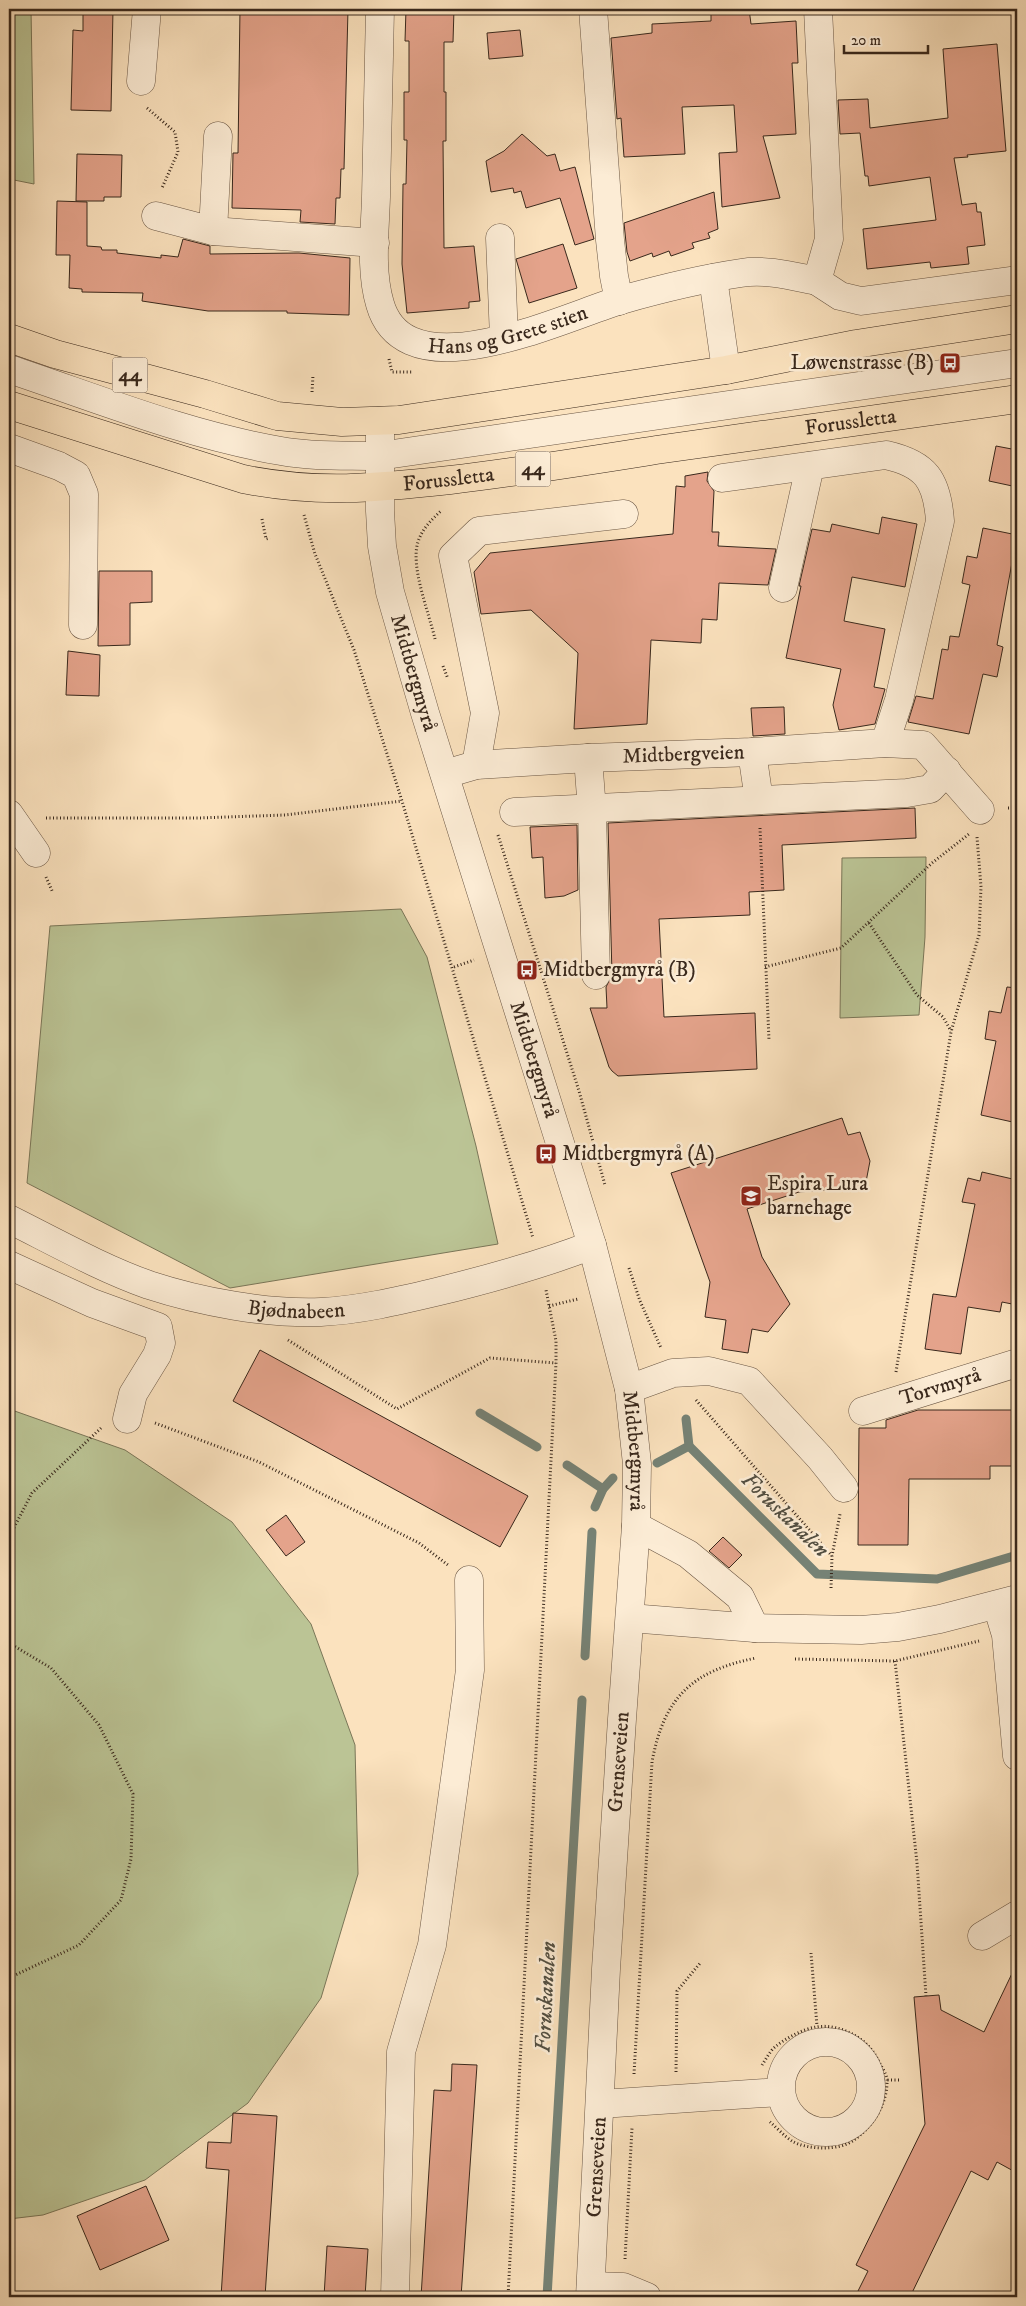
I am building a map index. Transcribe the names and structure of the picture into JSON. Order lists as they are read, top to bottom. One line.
{"streets":{"main road":["44","Forussletta"],"street":["Hans og Grete stien","Midtbergmyrå","Midtbergveien","Bjødnabeen","Torvmyrå","Grenseveien"]},"crossings":[["44","Midtbergmyrå"],["Forussletta","Midtbergmyrå"],["Midtbergmyrå","Midtbergveien"],["Midtbergmyrå","Bjødnabeen"],["Midtbergmyrå","Grenseveien"]],"water":["Foruskanalen"],"places":{"bus stop":["Løwenstrasse (B)","Midtbergmyrå (B)","Midtbergmyrå (A)"],"school or university":["Espira Lura barnehage"]},"scale_bar":"20 m"}
